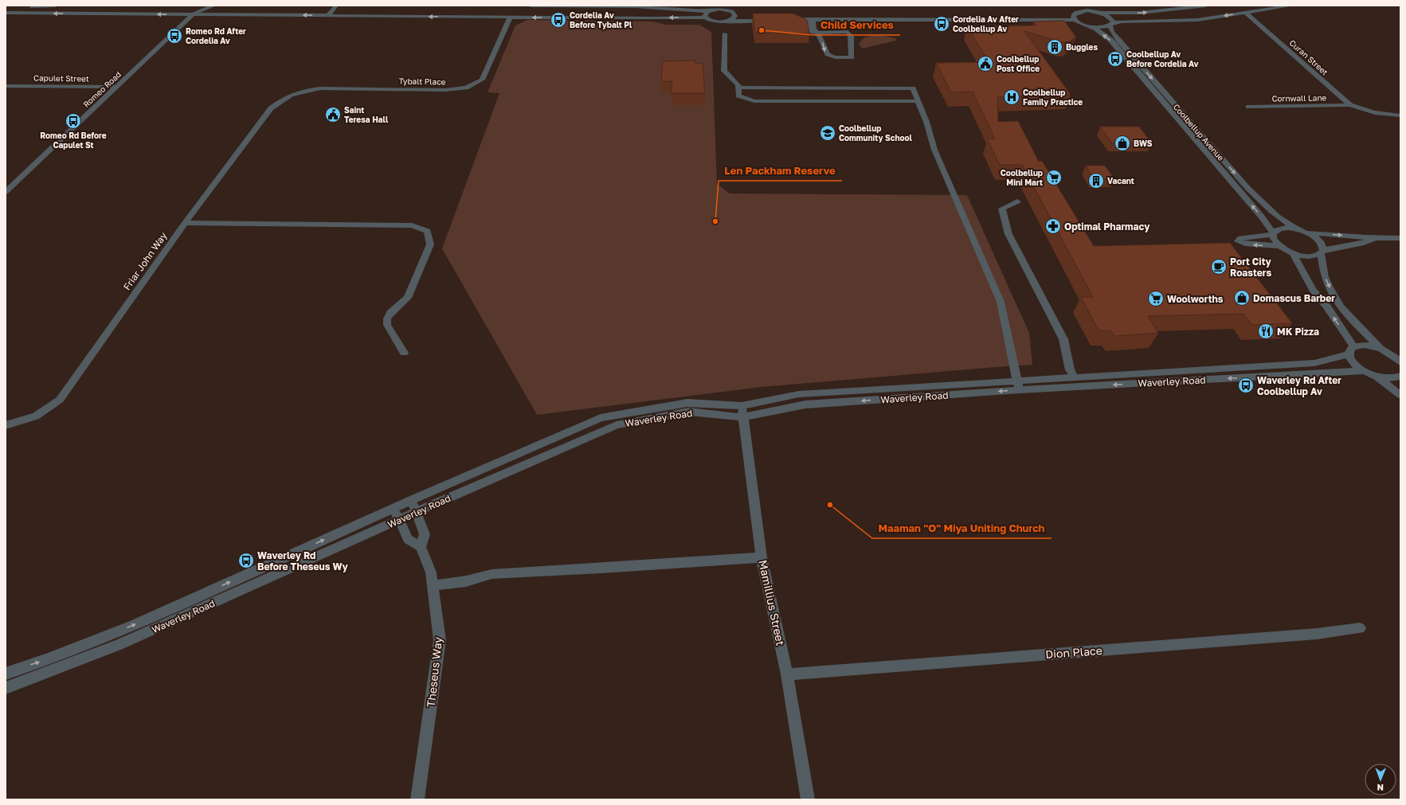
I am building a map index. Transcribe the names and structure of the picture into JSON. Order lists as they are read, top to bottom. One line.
{"streets":{"street":["Curan Street","Capulet Street","Tybalt Place","Romeo Road","Cornwall Lane","Coolbellup Avenue","Friar John Way","Waverley Road","Mamillius Street","Dion Place","Theseus Way"]},"crossings":[["Curan Street","Cornwall Lane"],["Capulet Street","Romeo Road"],["Tybalt Place","Friar John Way"],["Waverley Road","Mamillius Street"],["Mamillius Street","Dion Place"]],"places":{"bus stop":["Cordelia Av Before Tybalt Pl","Cordelia Av After Coolbellup Av","Romeo Rd After Cordelia Av","Coolbellup Av Before Cordelia Av","Romeo Rd Before Capulet St","Waverley Rd After Coolbellup Av","Waverley Rd Before Theseus Wy"],"other":["Child Services","Len Packham Reserve","Maaman \"O\" Miya Uniting Church"],"building":["Buggles","Vacant"],"public building":["Coolbellup Post Office","Saint Teresa Hall"],"hospital":["Coolbellup Family Practice"],"school or university":["Coolbellup Community School"],"shop":["BWS","Domascus Barber"],"supermarket":["Coolbellup Mini Mart","Woolworths"],"pharmacy":["Optimal Pharmacy"],"cafe":["Port City Roasters"],"restaurant":["MK Pizza"]},"north":"bottom"}
